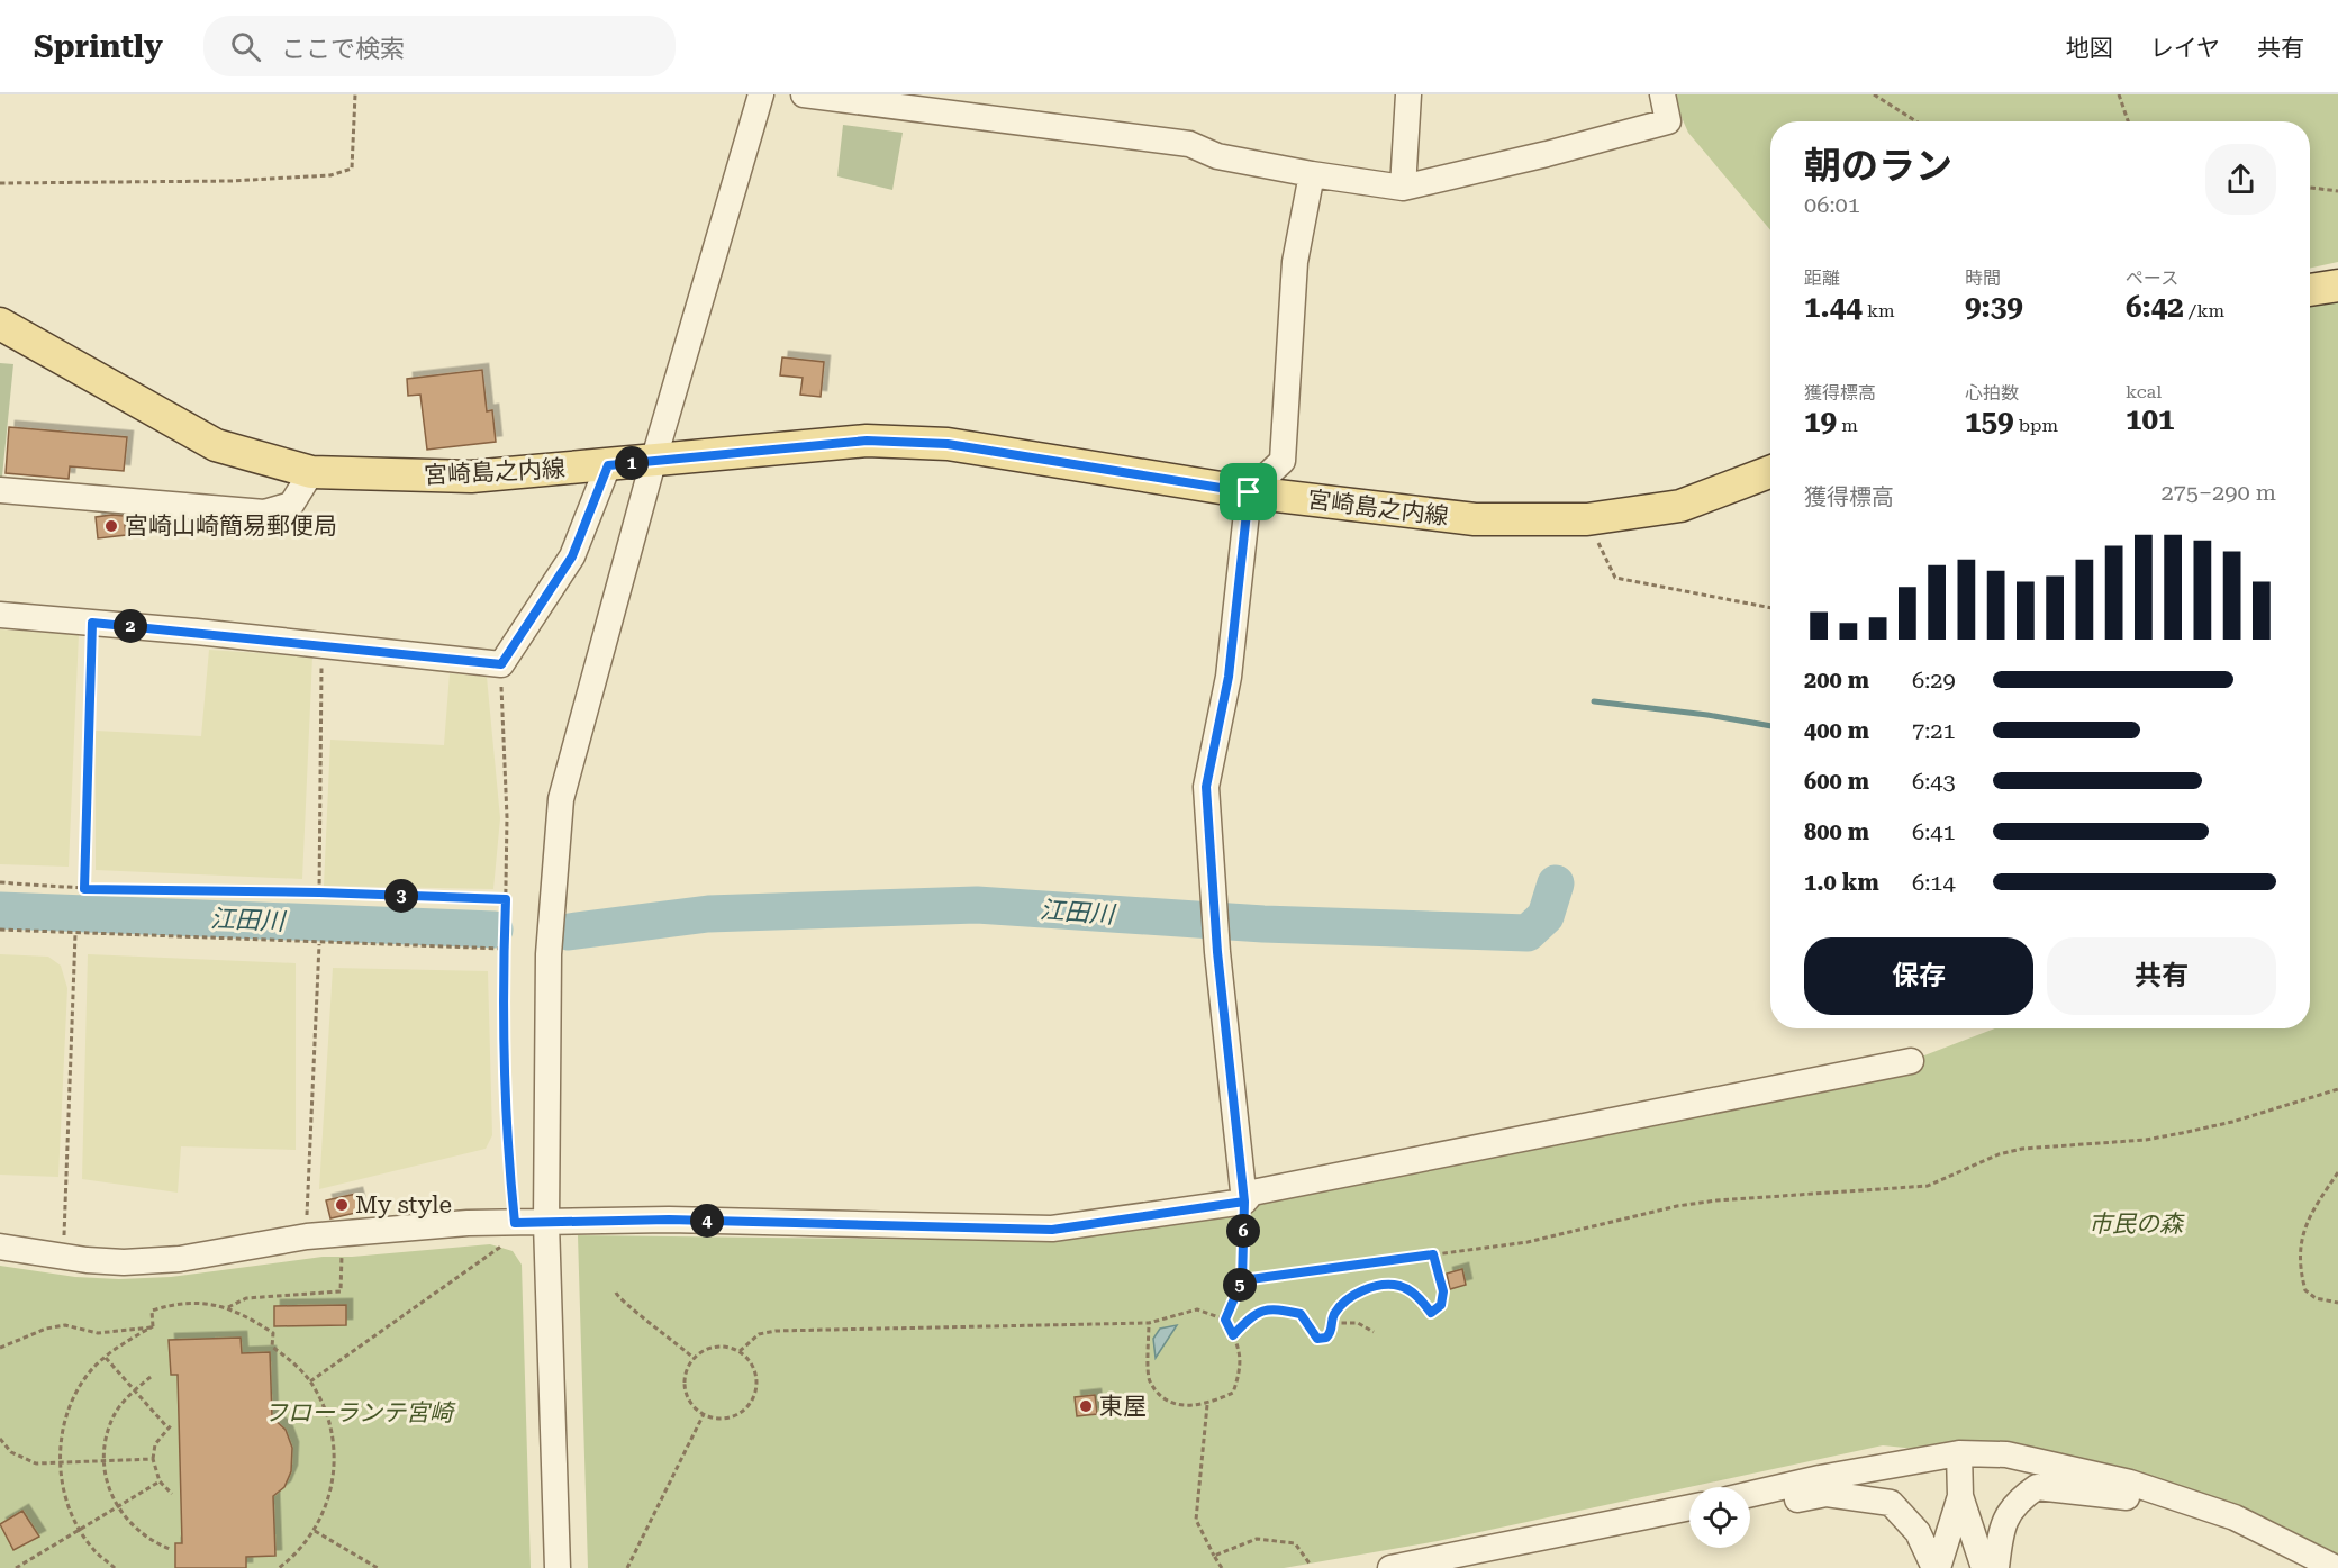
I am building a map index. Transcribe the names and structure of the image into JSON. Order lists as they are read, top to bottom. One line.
{"streets":{"main road":["宮崎島之内線"]},"water":["江田川"],"parks":["市民の森","フローランテ宮崎"],"places":["宮崎山崎簡易郵便局","My style","東屋"],"page":{"header":"Sprintly","search":"ここで検索","nav":["地図","レイヤ","共有"],"heading":["朝のラン","06:01"],"stats":[["距離","1.44 km"],["時間","9:39"],["ペース","6:42 /km"],["獲得標高","19 m"],["心拍数","159 bpm"],["kcal","101"]],"pins":["1","2","3","4","6","5"],"chart":["獲得標高","275–290 m"],"list":[{"name":"200 m","note":"6:29"},{"name":"400 m","note":"7:21"},{"name":"600 m","note":"6:43"},{"name":"800 m","note":"6:41"},{"name":"1.0 km","note":"6:14"}],"buttons":["保存","共有"]}}
